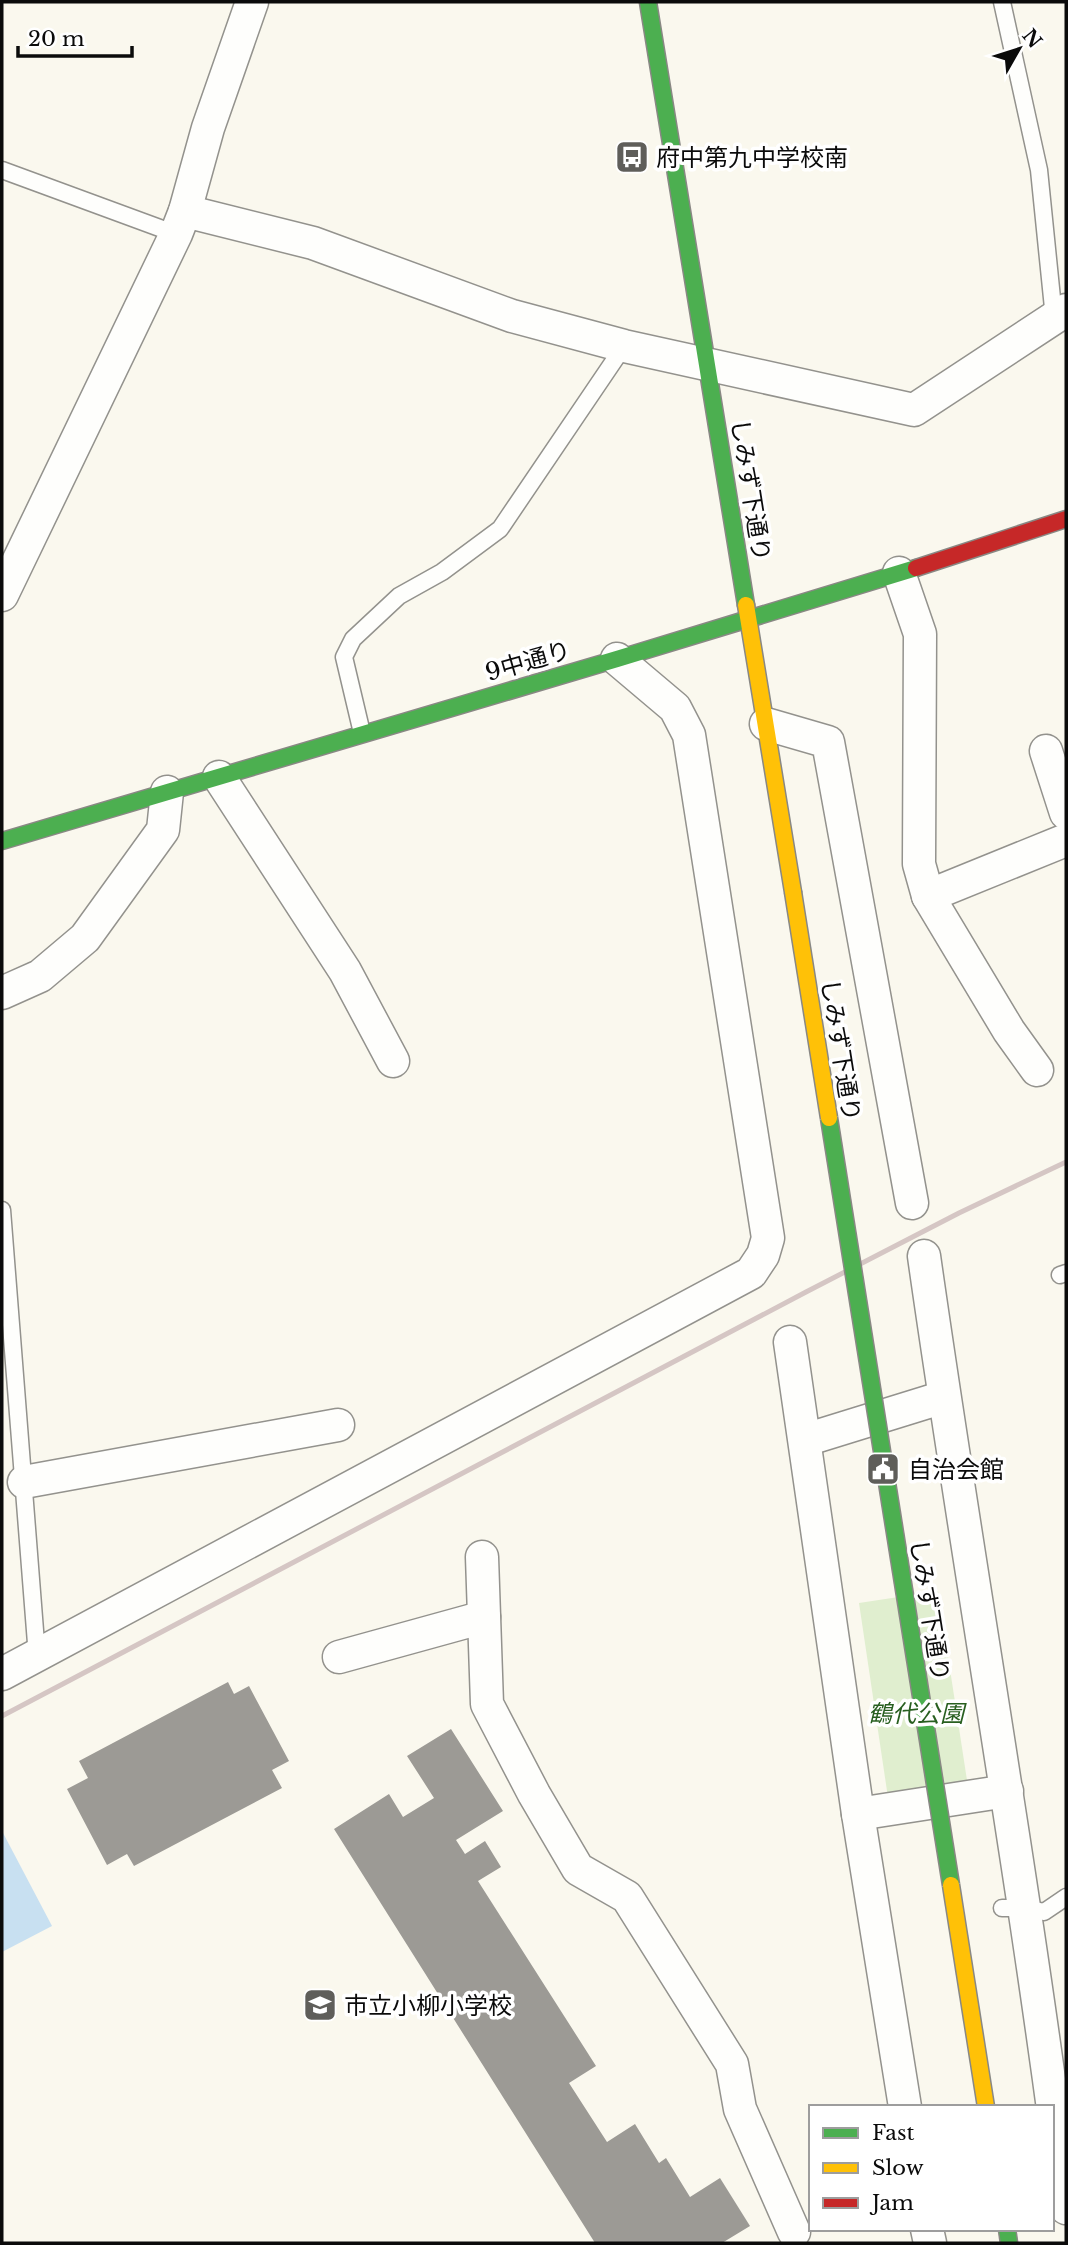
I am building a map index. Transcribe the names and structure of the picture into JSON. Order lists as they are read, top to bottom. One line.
{"streets":{"street":["しみず下通り","9中通り"]},"crossings":[["しみず下通り","9中通り"]],"parks":["鶴代公園"],"places":{"bus stop":["府中第九中学校南"],"public building":["自治会館"],"school or university":["市立小柳小学校"]},"legend":["Fast","Slow","Jam"],"scale_bar":"20 m","north":"top right"}
